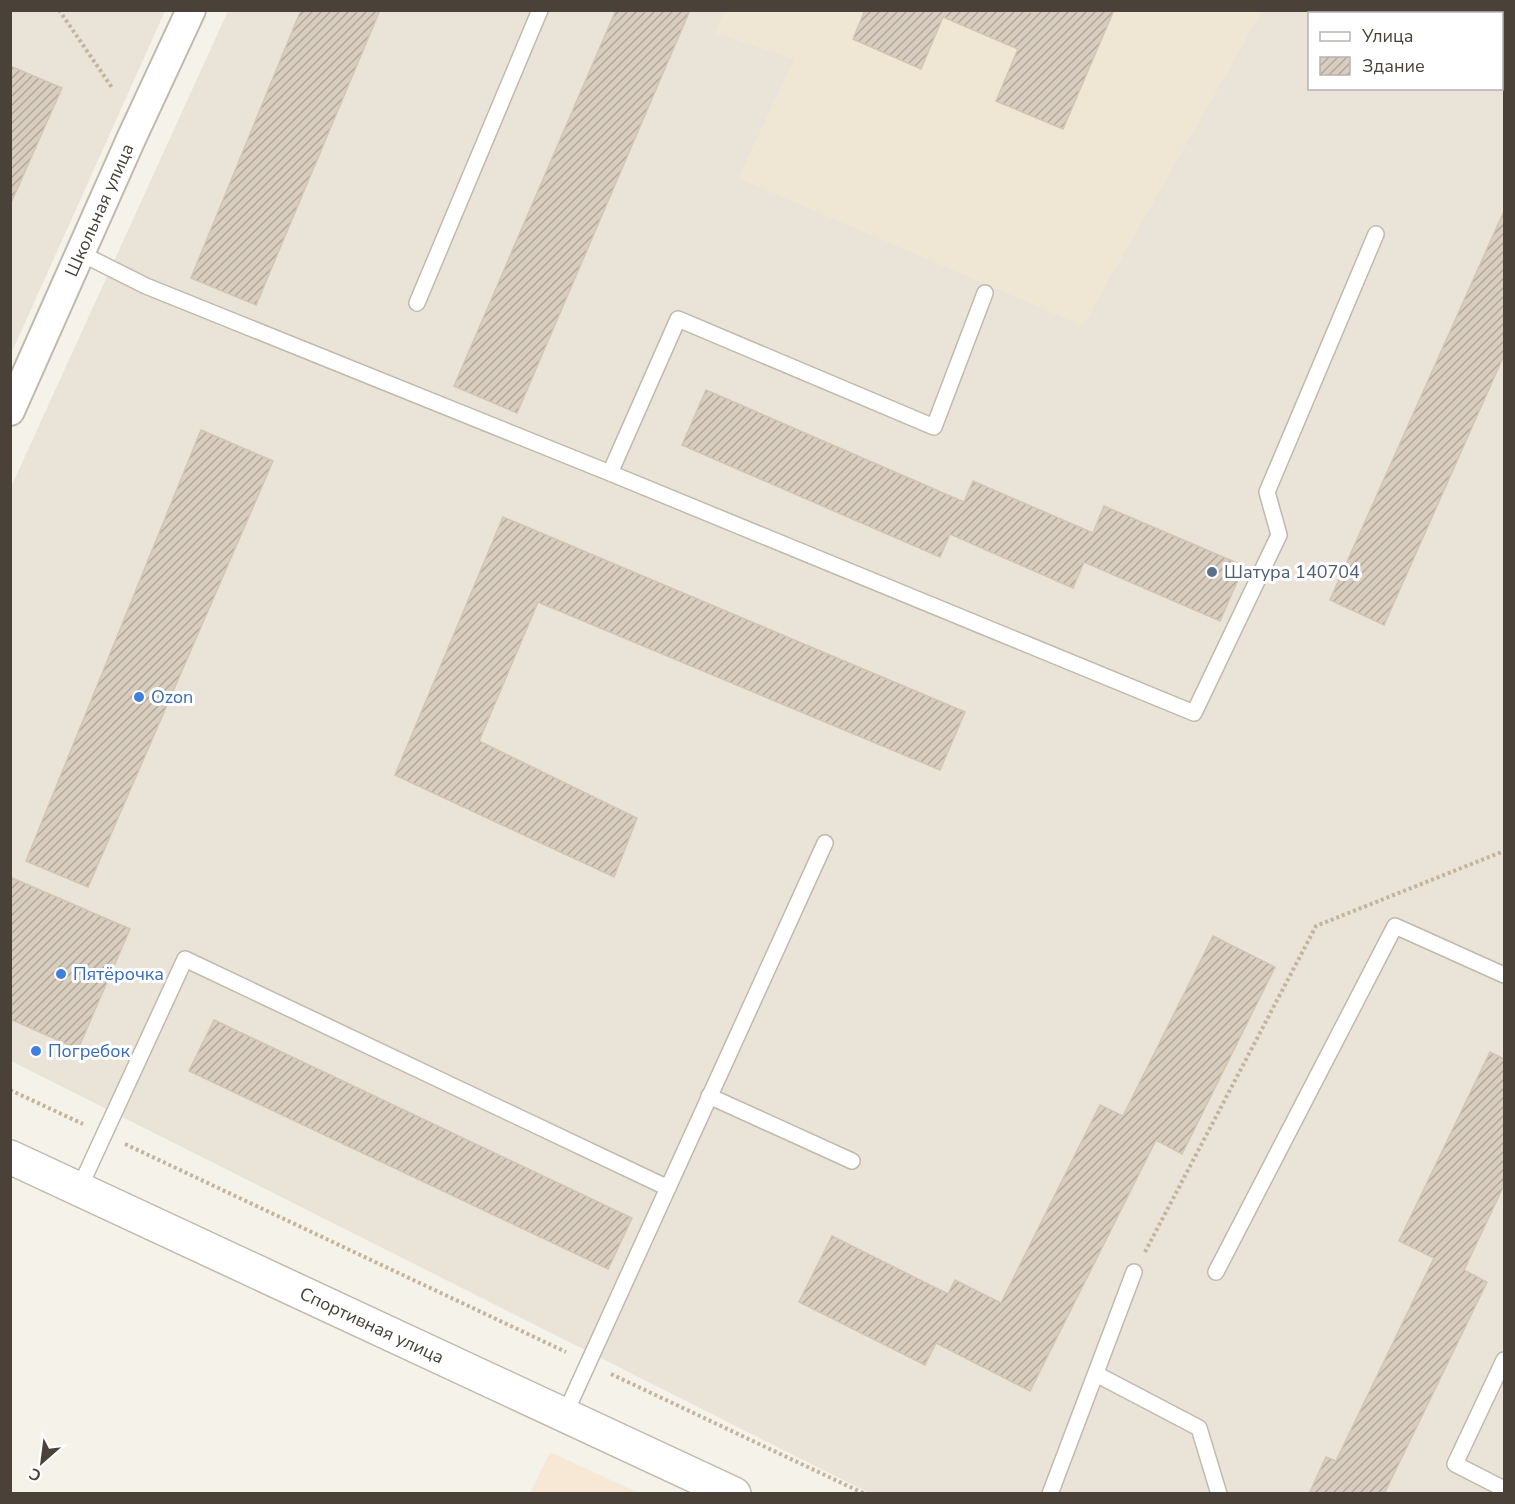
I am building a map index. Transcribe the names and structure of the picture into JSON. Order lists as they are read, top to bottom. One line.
{"streets":{"street":["Школьная улица","Спортивная улица"]},"places":["Шатура 140704","Ozon","Пятёрочка","Погребок"],"legend":["Улица","Здание"],"north":"bottom left"}
